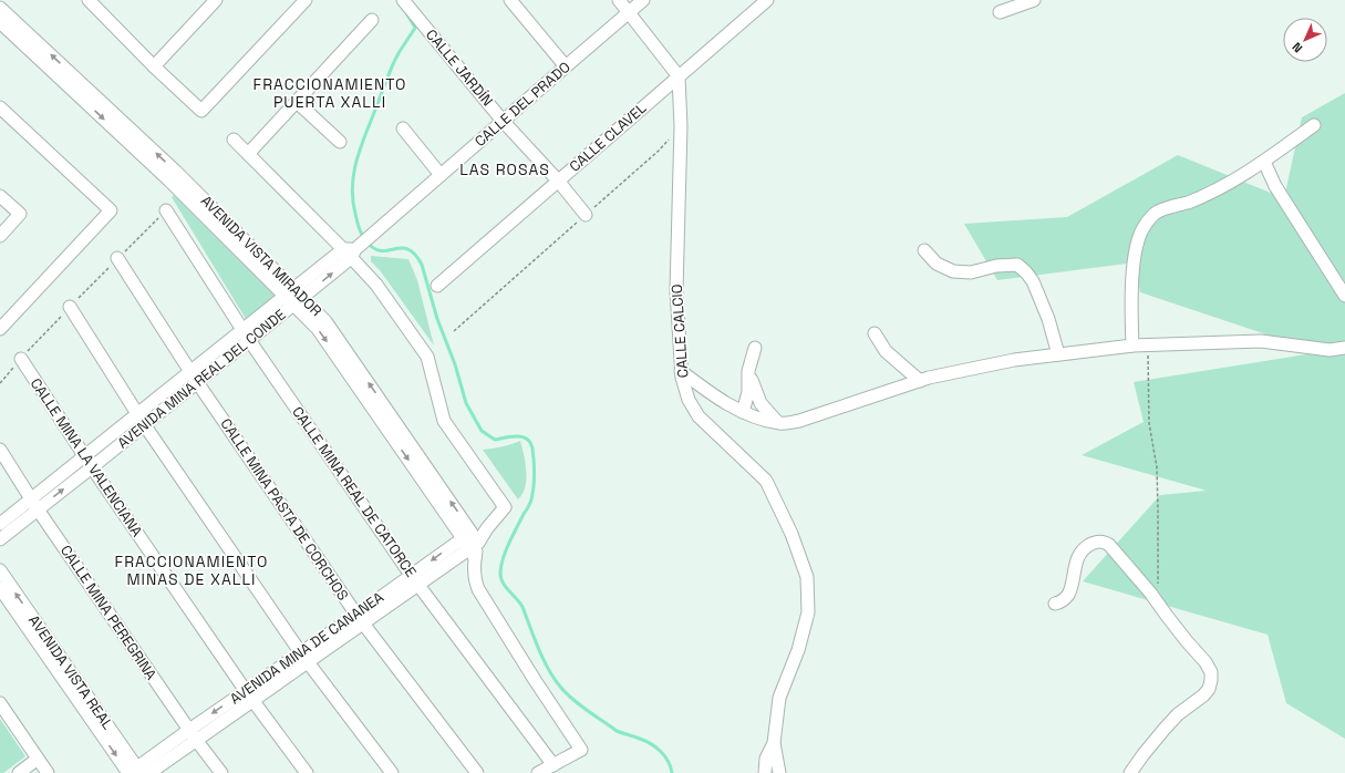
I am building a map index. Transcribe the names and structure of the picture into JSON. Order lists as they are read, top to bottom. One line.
{"streets":{"street":["CALLE JARDÍN","CALLE DEL PRADO","CALLE CLAVEL","AVENIDA VISTA MIRADOR","CALLE CALCIO","AVENIDA MINA REAL DEL CONDE","CALLE MINA LA VALENCIANA","CALLE MINA REAL DE CATORCE","CALLE MINA PASTA DE CORCHOS","CALLE MINA PEREGRINA","AVENIDA MINA DE CANANEA","AVENIDA VISTA REAL"]},"crossings":[["CALLE JARDÍN","CALLE DEL PRADO"],["CALLE JARDÍN","CALLE CLAVEL"],["CALLE DEL PRADO","AVENIDA MINA REAL DEL CONDE"],["CALLE DEL PRADO","AVENIDA MINA DE CANANEA"],["CALLE CLAVEL","CALLE CALCIO"],["AVENIDA VISTA MIRADOR","AVENIDA MINA REAL DEL CONDE"],["AVENIDA VISTA MIRADOR","AVENIDA MINA DE CANANEA"],["AVENIDA MINA REAL DEL CONDE","CALLE MINA LA VALENCIANA"],["AVENIDA MINA REAL DEL CONDE","CALLE MINA REAL DE CATORCE"],["AVENIDA MINA REAL DEL CONDE","CALLE MINA PASTA DE CORCHOS"],["AVENIDA MINA REAL DEL CONDE","CALLE MINA PEREGRINA"],["AVENIDA MINA REAL DEL CONDE","AVENIDA MINA DE CANANEA"],["CALLE MINA LA VALENCIANA","AVENIDA MINA DE CANANEA"],["CALLE MINA REAL DE CATORCE","AVENIDA MINA DE CANANEA"],["CALLE MINA PASTA DE CORCHOS","AVENIDA MINA DE CANANEA"],["CALLE MINA PEREGRINA","AVENIDA MINA DE CANANEA"],["AVENIDA MINA DE CANANEA","AVENIDA VISTA REAL"]],"districts":["FRACCIONAMIENTO PUERTA XALLI","LAS ROSAS","FRACCIONAMIENTO MINAS DE XALLI"],"north":"bottom left"}
